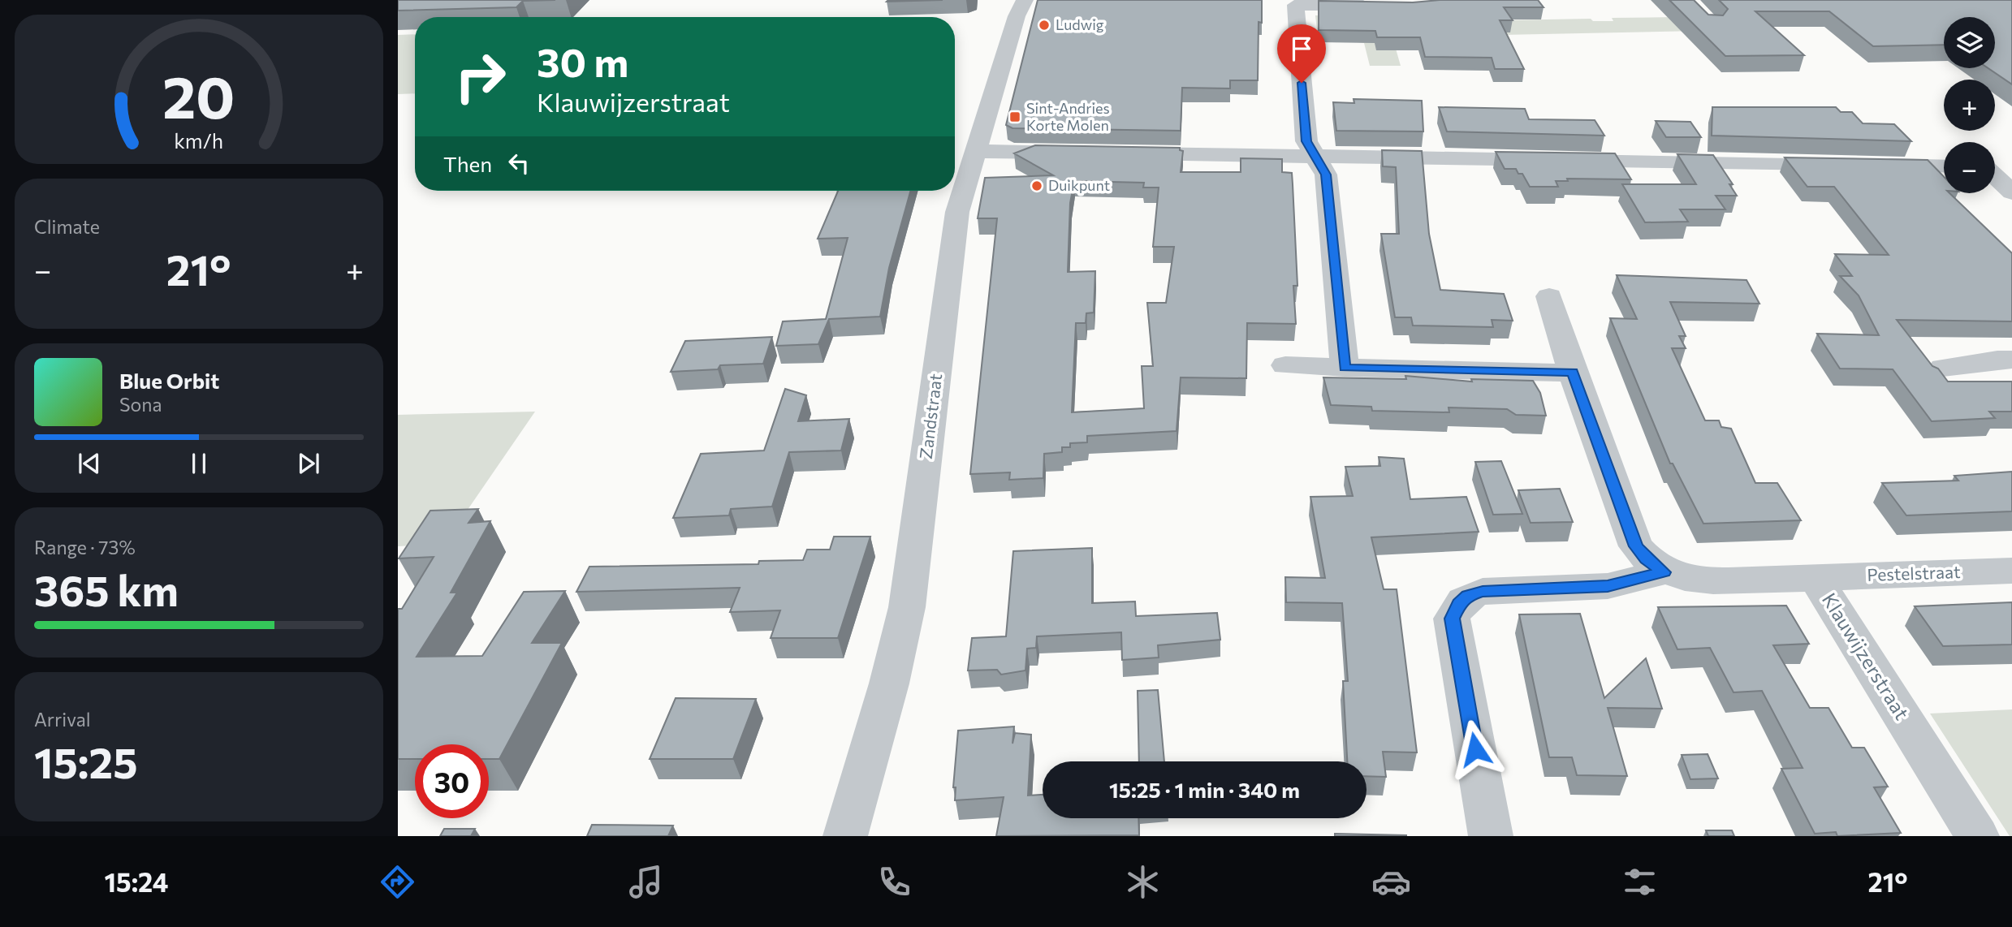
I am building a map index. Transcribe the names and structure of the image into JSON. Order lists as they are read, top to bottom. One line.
{"streets":{"street":["Zandstraat","Pestelstraat","Klauwijzerstraat"]},"crossings":[["Pestelstraat","Klauwijzerstraat"]],"places":{"other":["Ludwig","Duikpunt"],"transit":["Sint-Andries Korte Molen"]},"page":{"map_buttons":["+","−"],"turn":["30 m","Klauwijzerstraat"],"then":"Then","tile":["Climate",["Range · 73%","365 km"],["Arrival","15:25"]],"heat":["−","21°","+"],"song":["Blue Orbit","Sona"],"limit":"30","trip":"15:25 · 1 min · 340 m","tabs":["15:24","21°"],"gauge":["20","km/h"]}}
